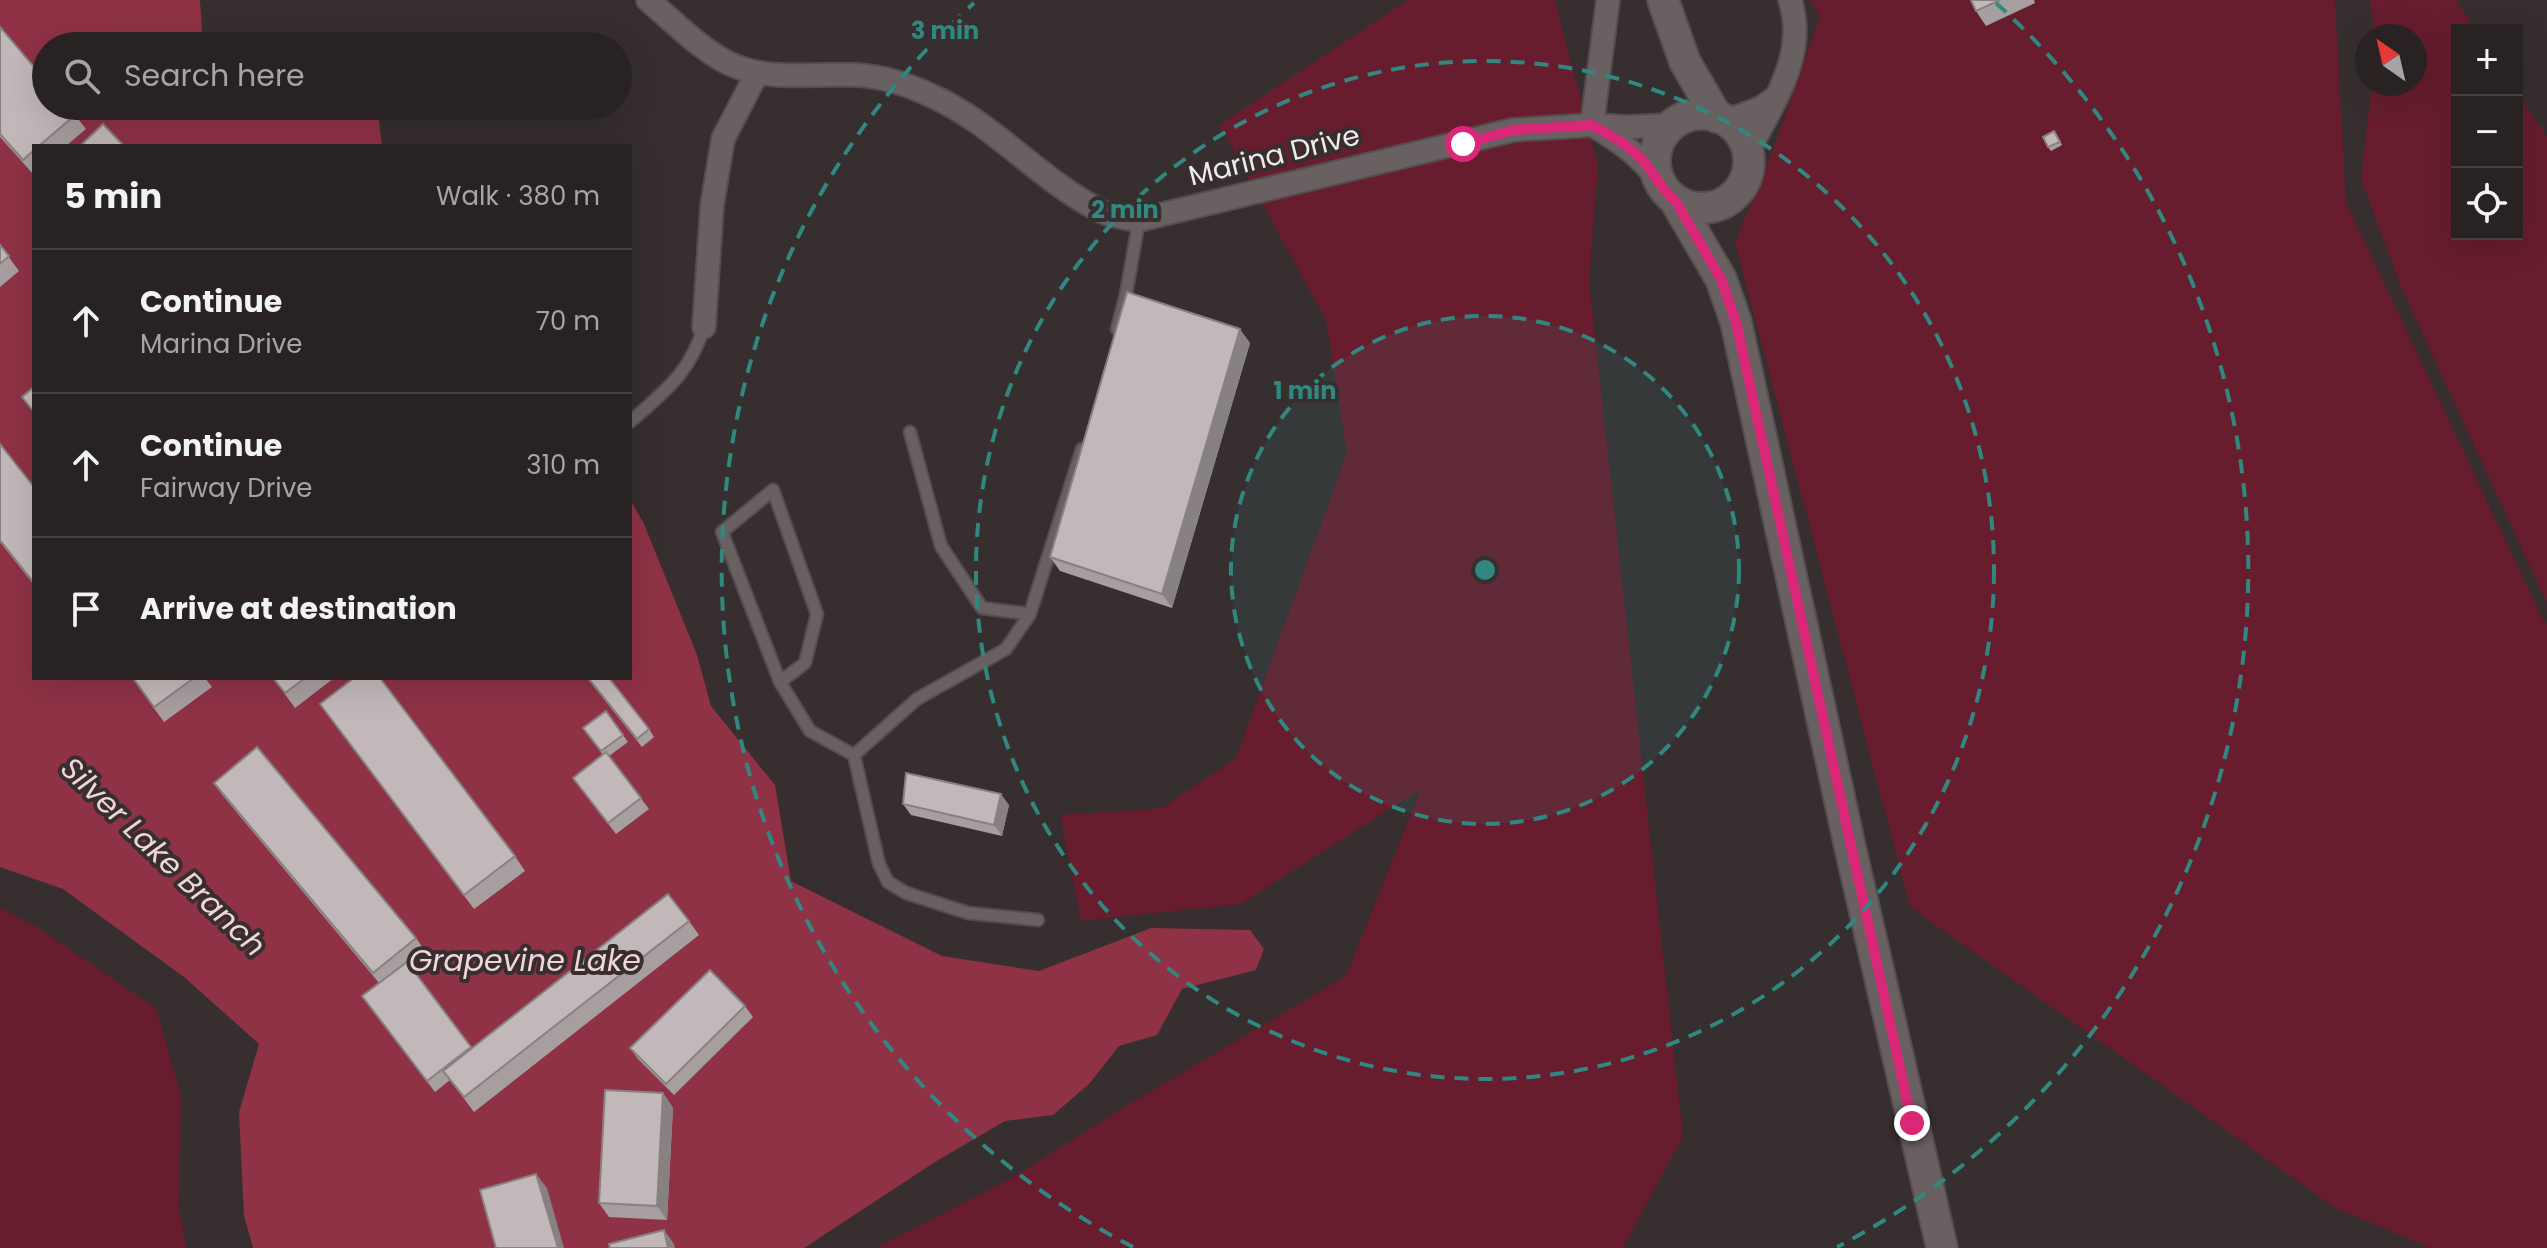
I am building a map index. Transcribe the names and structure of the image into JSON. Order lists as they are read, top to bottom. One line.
{"streets":{"street":["Marina Drive"]},"water":["Silver Lake Branch","Grapevine Lake"],"north":"top left","page":{"map_buttons":["+","−"],"search":"Search here","heading":["5 min","Walk · 380 m"],"list":[["Continue","Marina Drive","70 m"],["Continue","Fairway Drive","310 m"],"Arrive at destination"]},"rings":["3 min","2 min","1 min"]}
